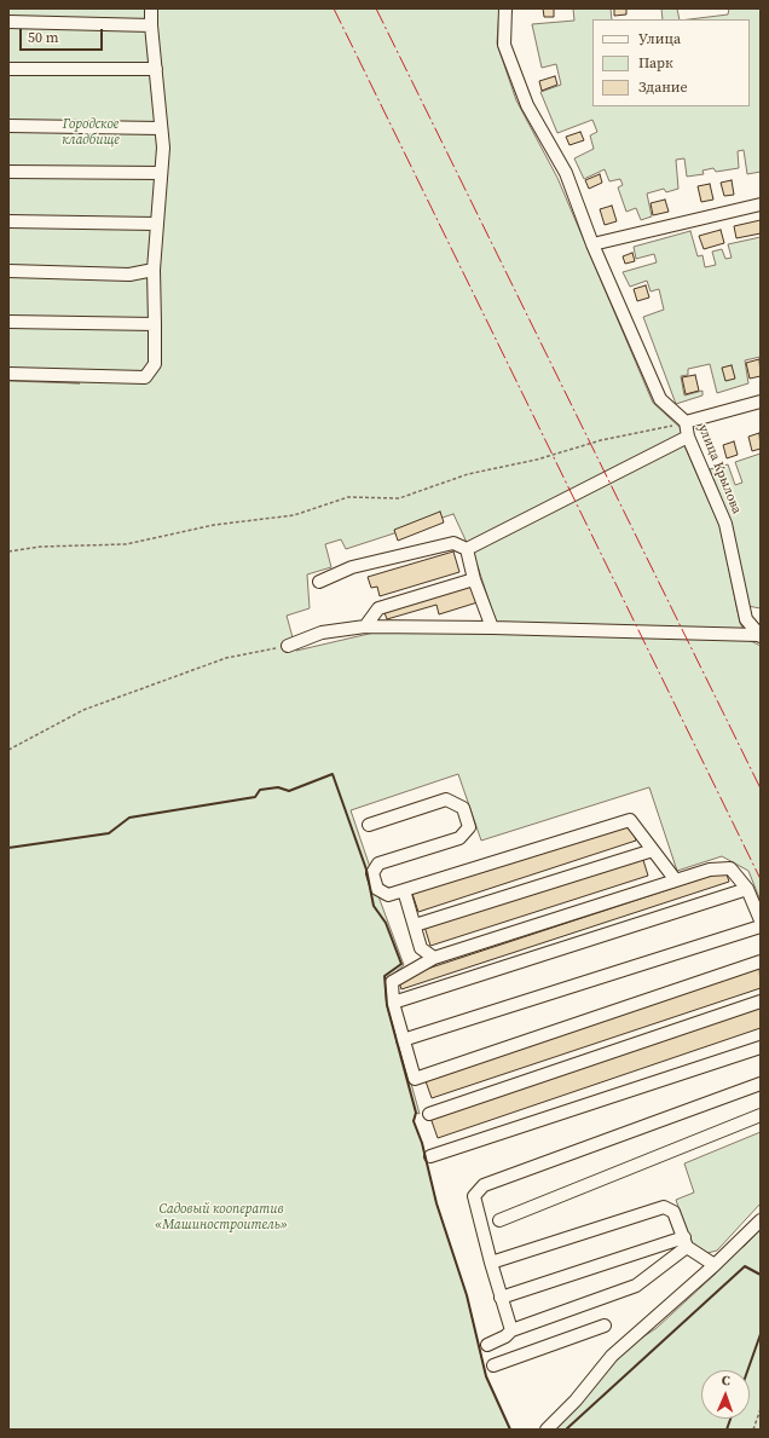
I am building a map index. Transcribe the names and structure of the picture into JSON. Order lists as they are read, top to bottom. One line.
{"streets":{"street":["улица Крылова"]},"parks":["Городское кладбище","Садовый кооператив «Машиностроитель»"],"legend":["Улица","Парк","Здание"],"scale_bar":"50 m","north":"top"}
